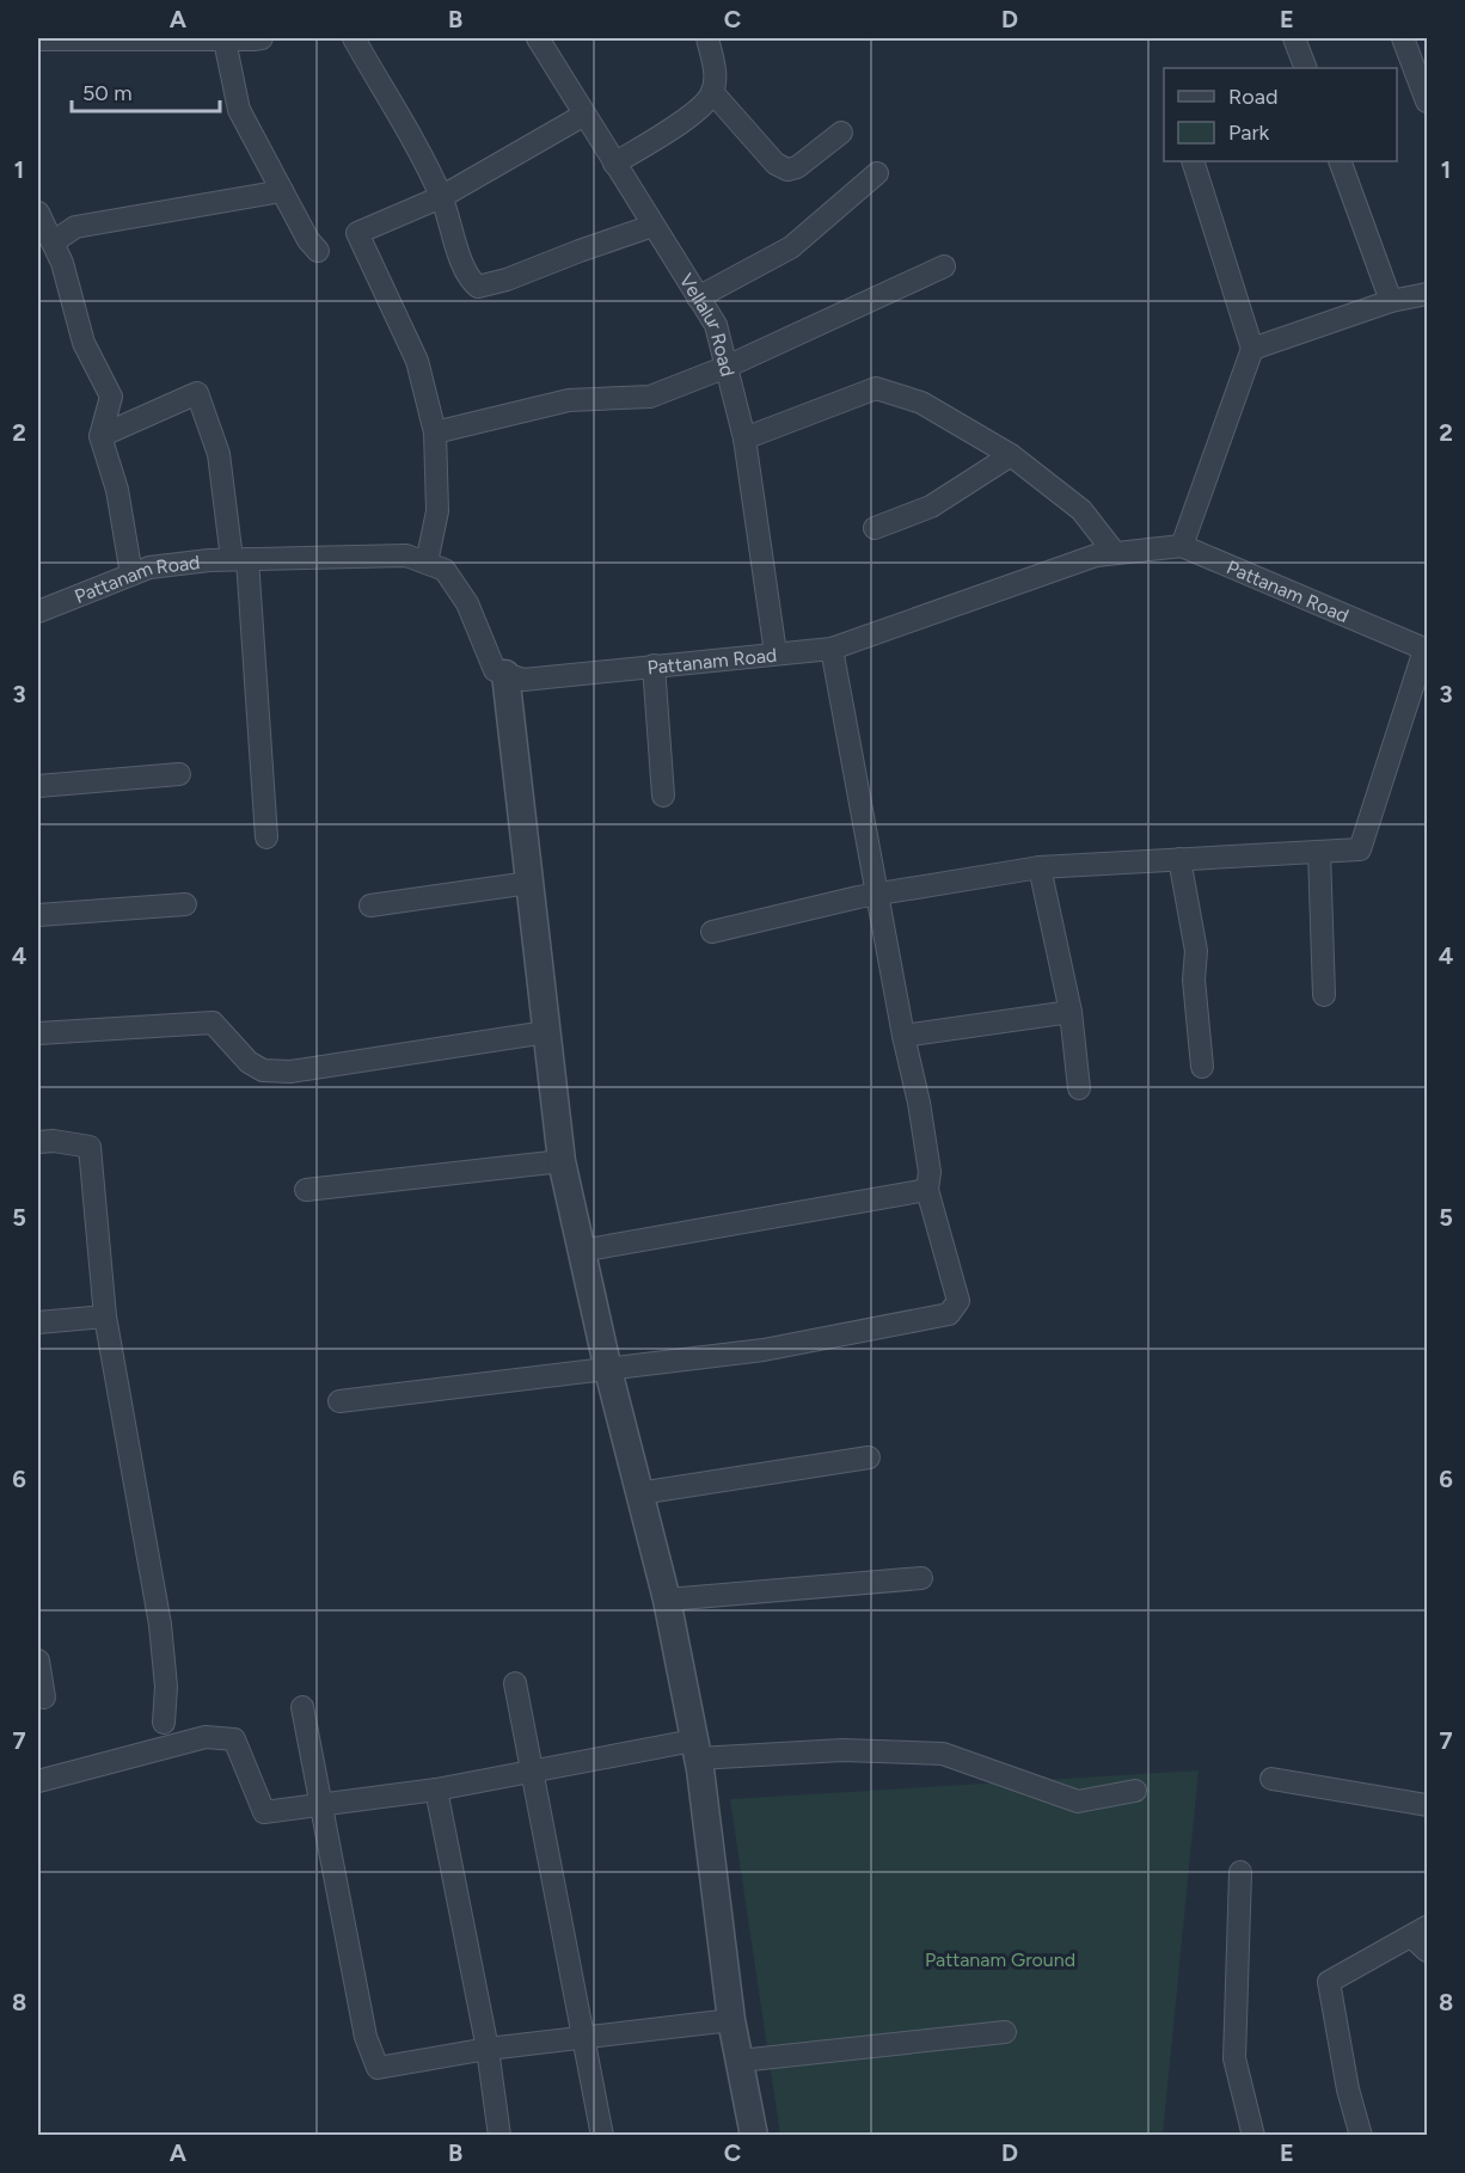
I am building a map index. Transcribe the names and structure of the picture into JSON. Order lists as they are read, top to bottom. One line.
{"streets":{"street":["Vellalur Road","Pattanam Road"]},"crossings":[["Vellalur Road","Pattanam Road"]],"parks":["Pattanam Ground"],"legend":["Road","Park"],"scale_bar":"50 m","grid":{"columns":["A","B","C","D","E"],"rows":["1","2","3","4","5","6","7","8"]}}
